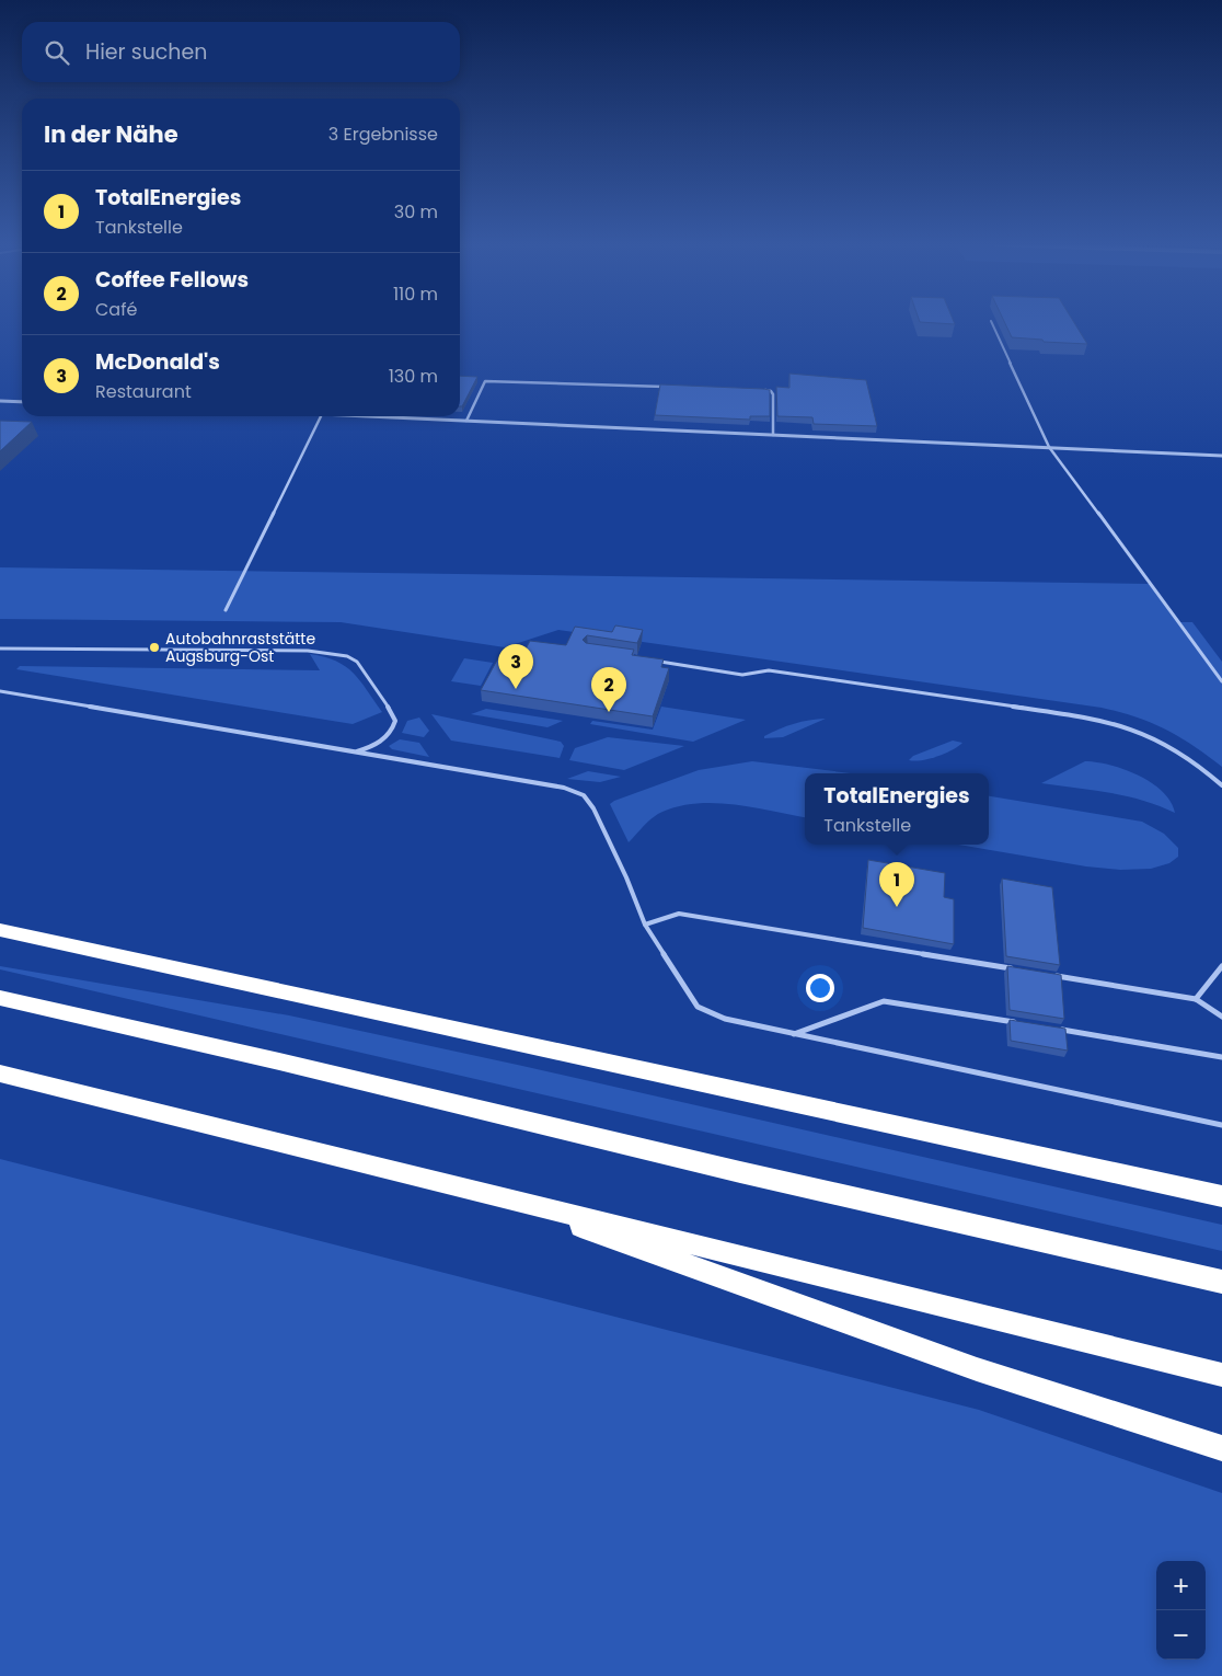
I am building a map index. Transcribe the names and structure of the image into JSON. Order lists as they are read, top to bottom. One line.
{"places":["Autobahnraststätte Augsburg-Ost"],"page":{"search":"Hier suchen","heading":["In der Nähe","3 Ergebnisse"],"list":[{"mark":"1","name":"TotalEnergies","note":"Tankstelle","value":"30 m"},{"mark":"2","name":"Coffee Fellows","note":"Café","value":"110 m"},{"mark":"3","name":"McDonald's","note":"Restaurant","value":"130 m"}],"pins":["3","2","1"],"popup":["TotalEnergies","Tankstelle"],"map_buttons":["+","−"]}}
